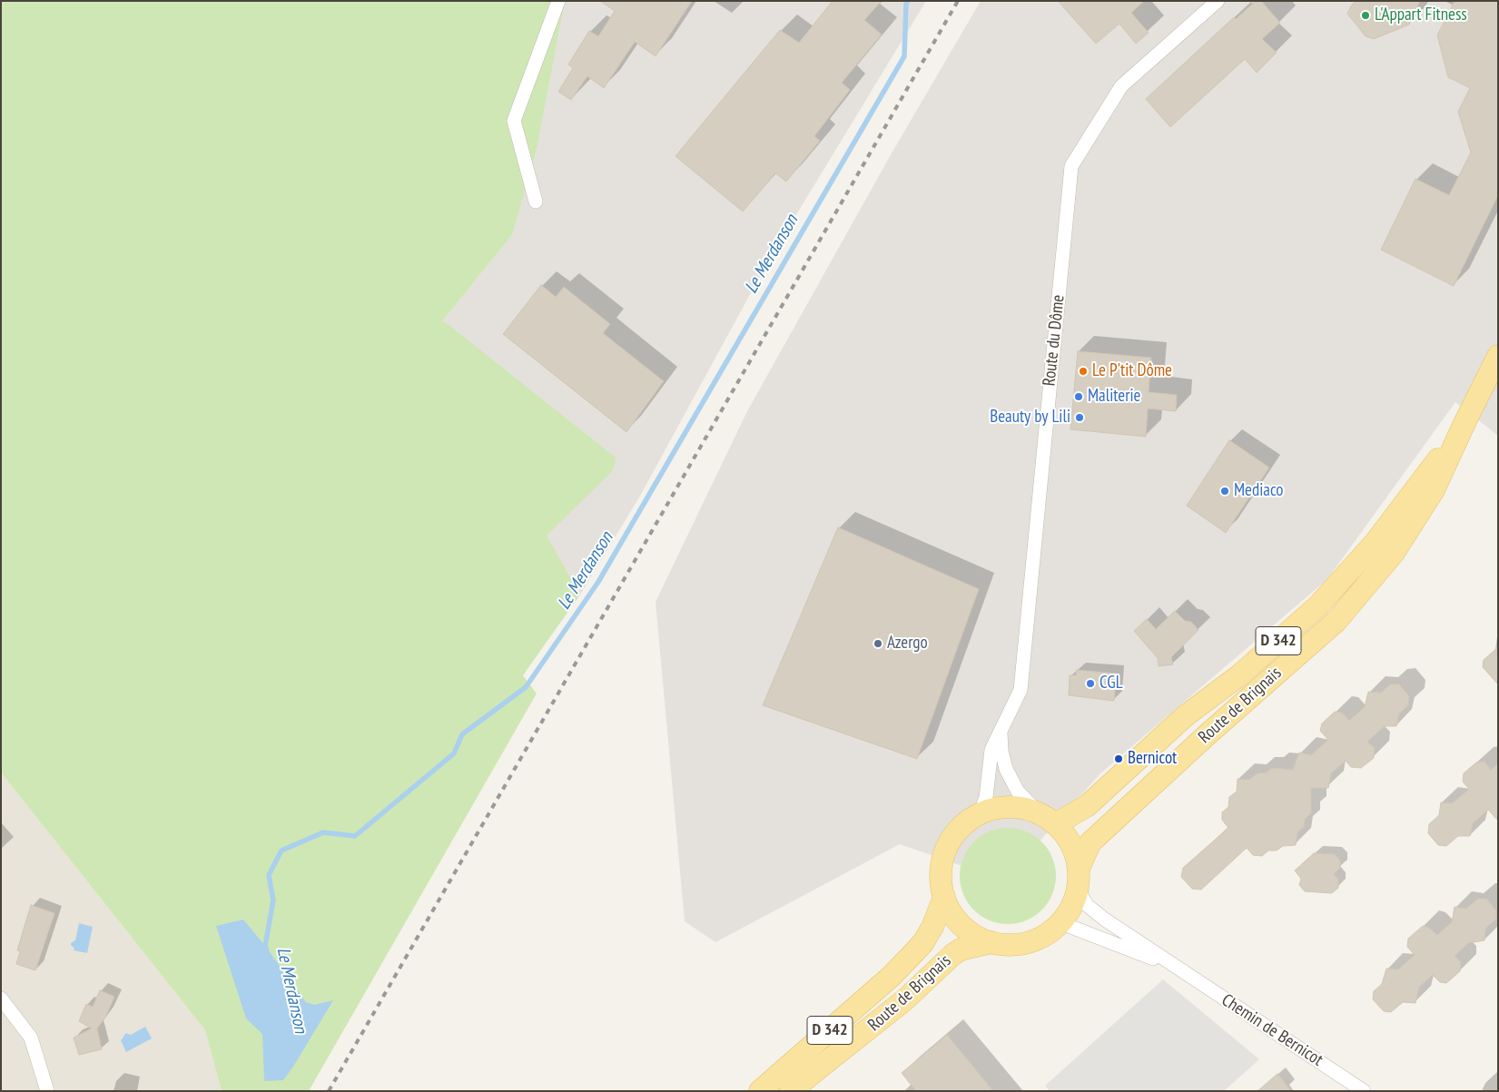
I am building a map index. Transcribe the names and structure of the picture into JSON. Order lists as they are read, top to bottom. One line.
{"streets":{"main road":["D 342","Route de Brignais"],"street":["Route du Dôme","Chemin de Bernicot"]},"crossings":[["Route du Dôme","Route de Brignais"],["Route du Dôme","Chemin de Bernicot"],["Route de Brignais","Chemin de Bernicot"]],"water":["Le Merdanson"],"places":["L'Appart Fitness","Le P'tit Dôme","Maliterie","Beauty by Lili","Mediaco","Azergo","CGL","Bernicot"]}
